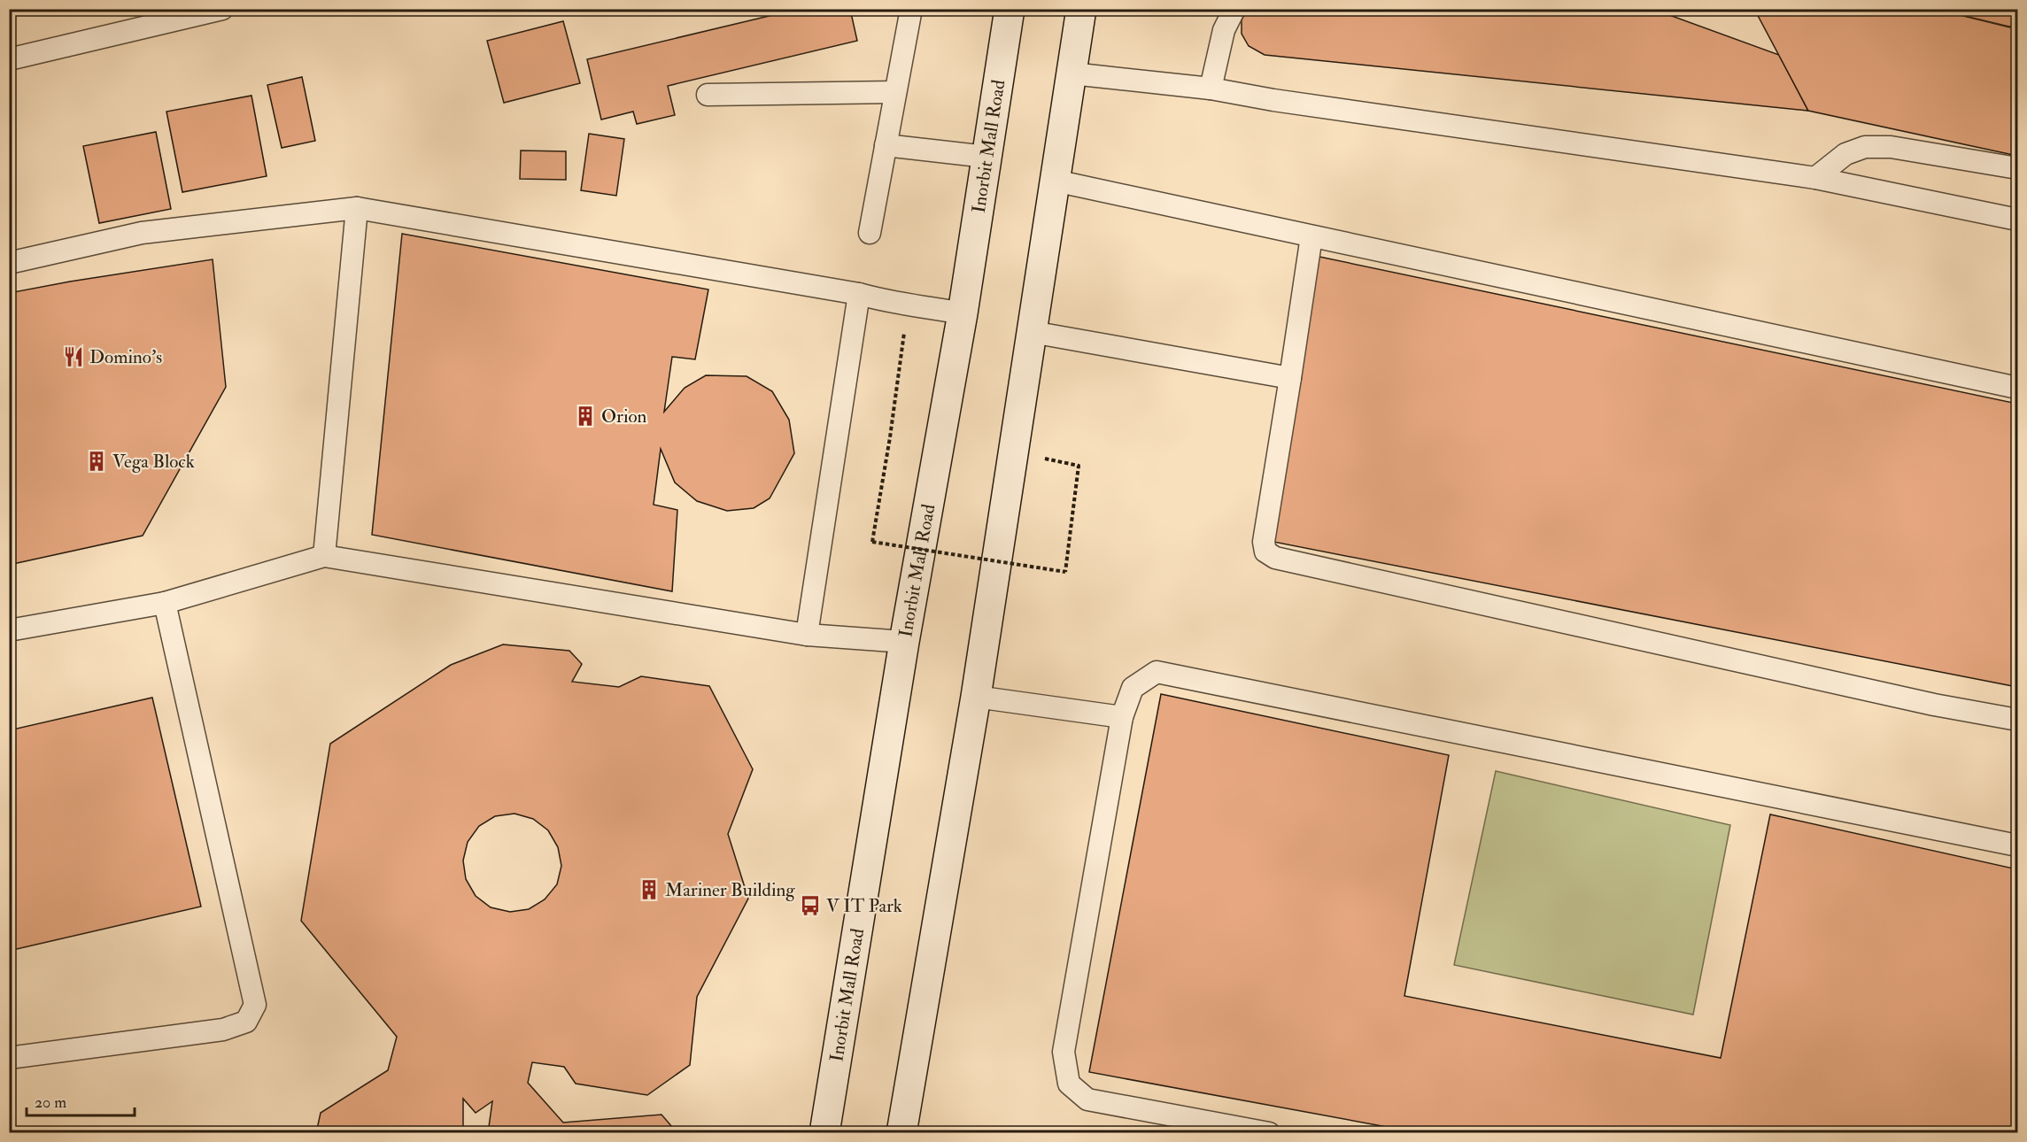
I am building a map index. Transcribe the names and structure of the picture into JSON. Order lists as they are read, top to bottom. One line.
{"streets":{"main road":["Inorbit Mall Road"]},"places":{"restaurant":["Domino's"],"building":["Orion","Vega Block","Mariner Building"],"bus stop":["V IT Park"]},"scale_bar":"20 m"}
